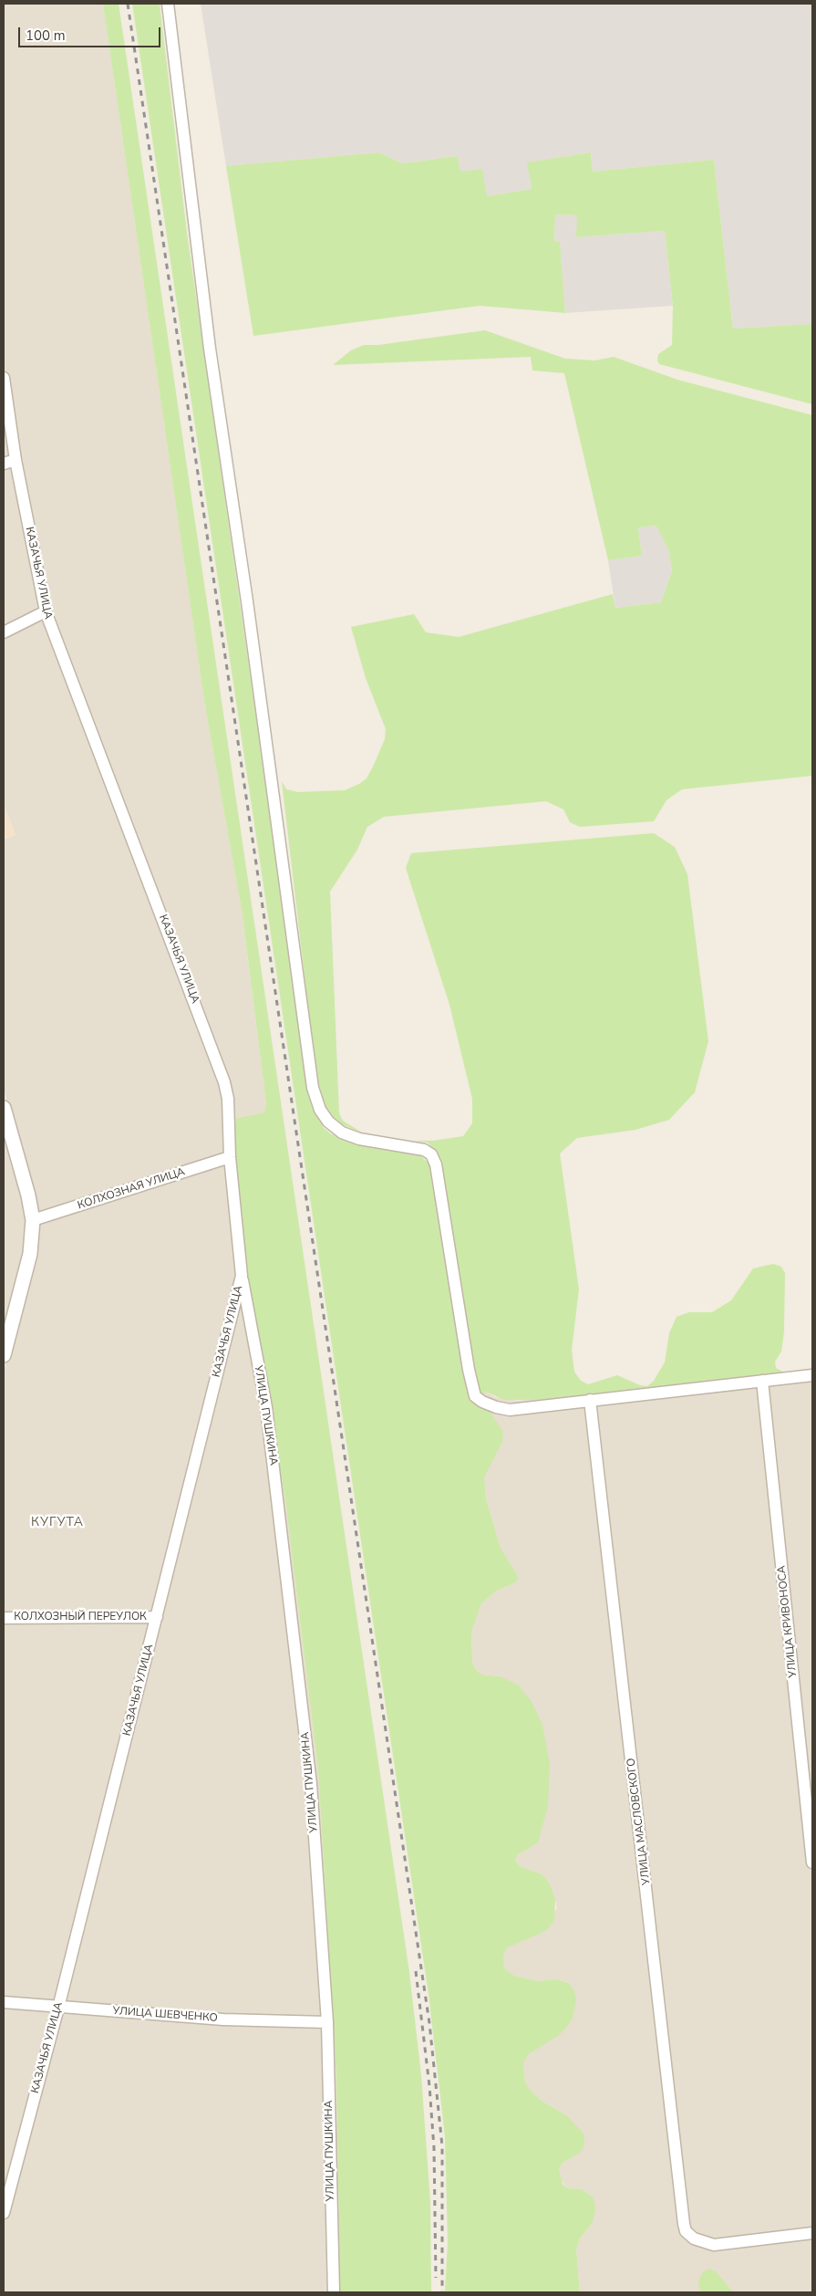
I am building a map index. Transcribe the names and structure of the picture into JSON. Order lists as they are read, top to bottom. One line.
{"streets":{"street":["КАЗАЧЬЯ УЛИЦА","КОЛХОЗНАЯ УЛИЦА","УЛИЦА ПУШКИНА","КОЛХОЗНЫЙ ПЕРЕУЛОК","УЛИЦА КРИВОНОСА","УЛИЦА МАСЛОВСКОГО","УЛИЦА ШЕВЧЕНКО"]},"crossings":[["КАЗАЧЬЯ УЛИЦА","КОЛХОЗНАЯ УЛИЦА"],["КАЗАЧЬЯ УЛИЦА","УЛИЦА ПУШКИНА"],["КАЗАЧЬЯ УЛИЦА","КОЛХОЗНЫЙ ПЕРЕУЛОК"],["КАЗАЧЬЯ УЛИЦА","УЛИЦА ШЕВЧЕНКО"],["УЛИЦА ПУШКИНА","УЛИЦА ШЕВЧЕНКО"]],"districts":["КУГУТА"],"scale_bar":"100 m"}
